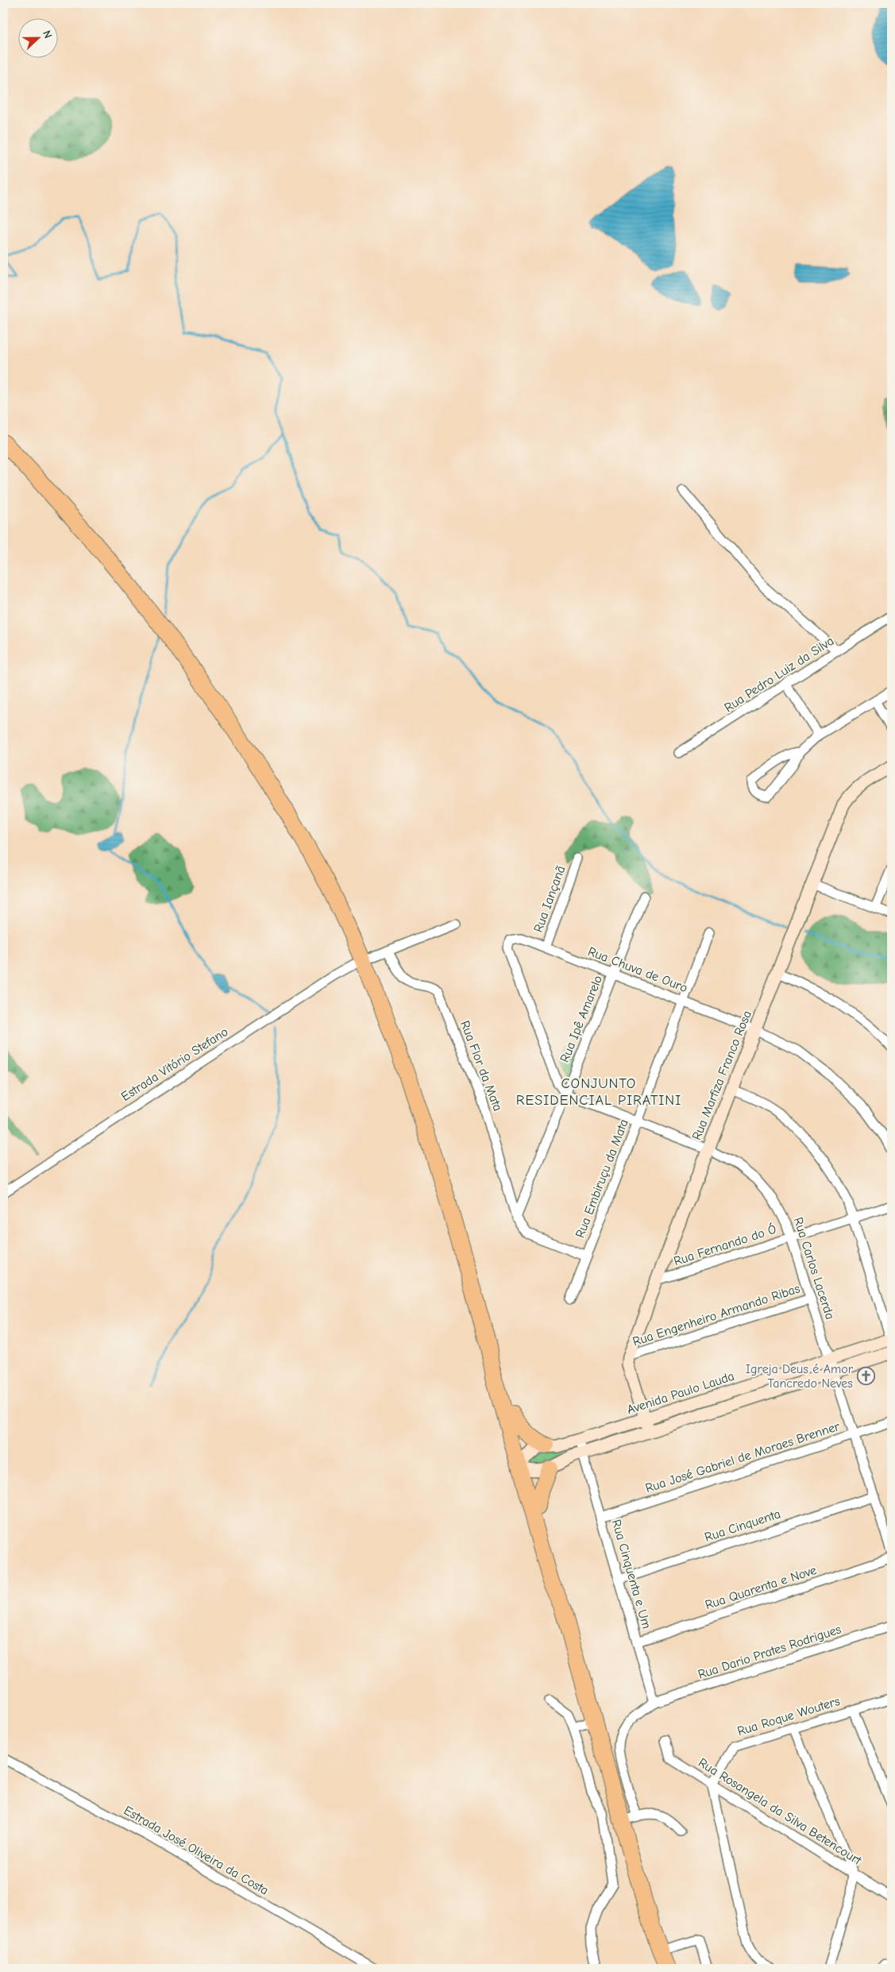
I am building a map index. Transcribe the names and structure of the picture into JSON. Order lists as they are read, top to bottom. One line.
{"streets":{"main road":["Rua Marfiza Franco Rosa","Avenida Paulo Lauda"],"street":["Rua Pedro Luiz da Silva","Rua Iançanã","Rua Chuva de Ouro","Rua Ipê Amarelo","Estrada Vitório Stefano","Rua Flor da Mata","Rua Embiruçu da Mata","Rua Fernando do Ó","Rua Carlos Lacerda","Rua Engenheiro Armando Ribas","Rua José Gabriel de Moraes Brenner","Rua Cinquenta","Rua Cinquenta e Um","Rua Quarenta e Nove","Rua Dario Prates Rodrigues","Rua Roque Wouters","Rua Rosangela da Silva Betencourt","Estrada José Oliveira da Costa"]},"crossings":[["Rua Iançanã","Rua Chuva de Ouro"],["Rua Chuva de Ouro","Rua Ipê Amarelo"],["Rua Chuva de Ouro","Rua Marfiza Franco Rosa"],["Rua Chuva de Ouro","Rua Embiruçu da Mata"],["Rua Chuva de Ouro","Rua Carlos Lacerda"],["Rua Ipê Amarelo","Rua Flor da Mata"],["Rua Ipê Amarelo","Rua Carlos Lacerda"],["Rua Flor da Mata","Rua Embiruçu da Mata"],["Rua Marfiza Franco Rosa","Rua Fernando do Ó"],["Rua Marfiza Franco Rosa","Rua Carlos Lacerda"],["Rua Marfiza Franco Rosa","Rua Engenheiro Armando Ribas"],["Rua Marfiza Franco Rosa","Avenida Paulo Lauda"],["Rua Embiruçu da Mata","Rua Carlos Lacerda"],["Rua Fernando do Ó","Rua Carlos Lacerda"],["Rua Carlos Lacerda","Rua Engenheiro Armando Ribas"],["Rua Carlos Lacerda","Avenida Paulo Lauda"],["Avenida Paulo Lauda","Rua Cinquenta e Um"],["Rua José Gabriel de Moraes Brenner","Rua Cinquenta e Um"],["Rua Cinquenta","Rua Cinquenta e Um"],["Rua Cinquenta e Um","Rua Quarenta e Nove"],["Rua Cinquenta e Um","Rua Dario Prates Rodrigues"],["Rua Roque Wouters","Rua Rosangela da Silva Betencourt"]],"districts":["CONJUNTO RESIDENCIAL PIRATINI"],"places":{"church":["Igreja Deus é Amor Tancredo Neves"]},"north":"right"}
